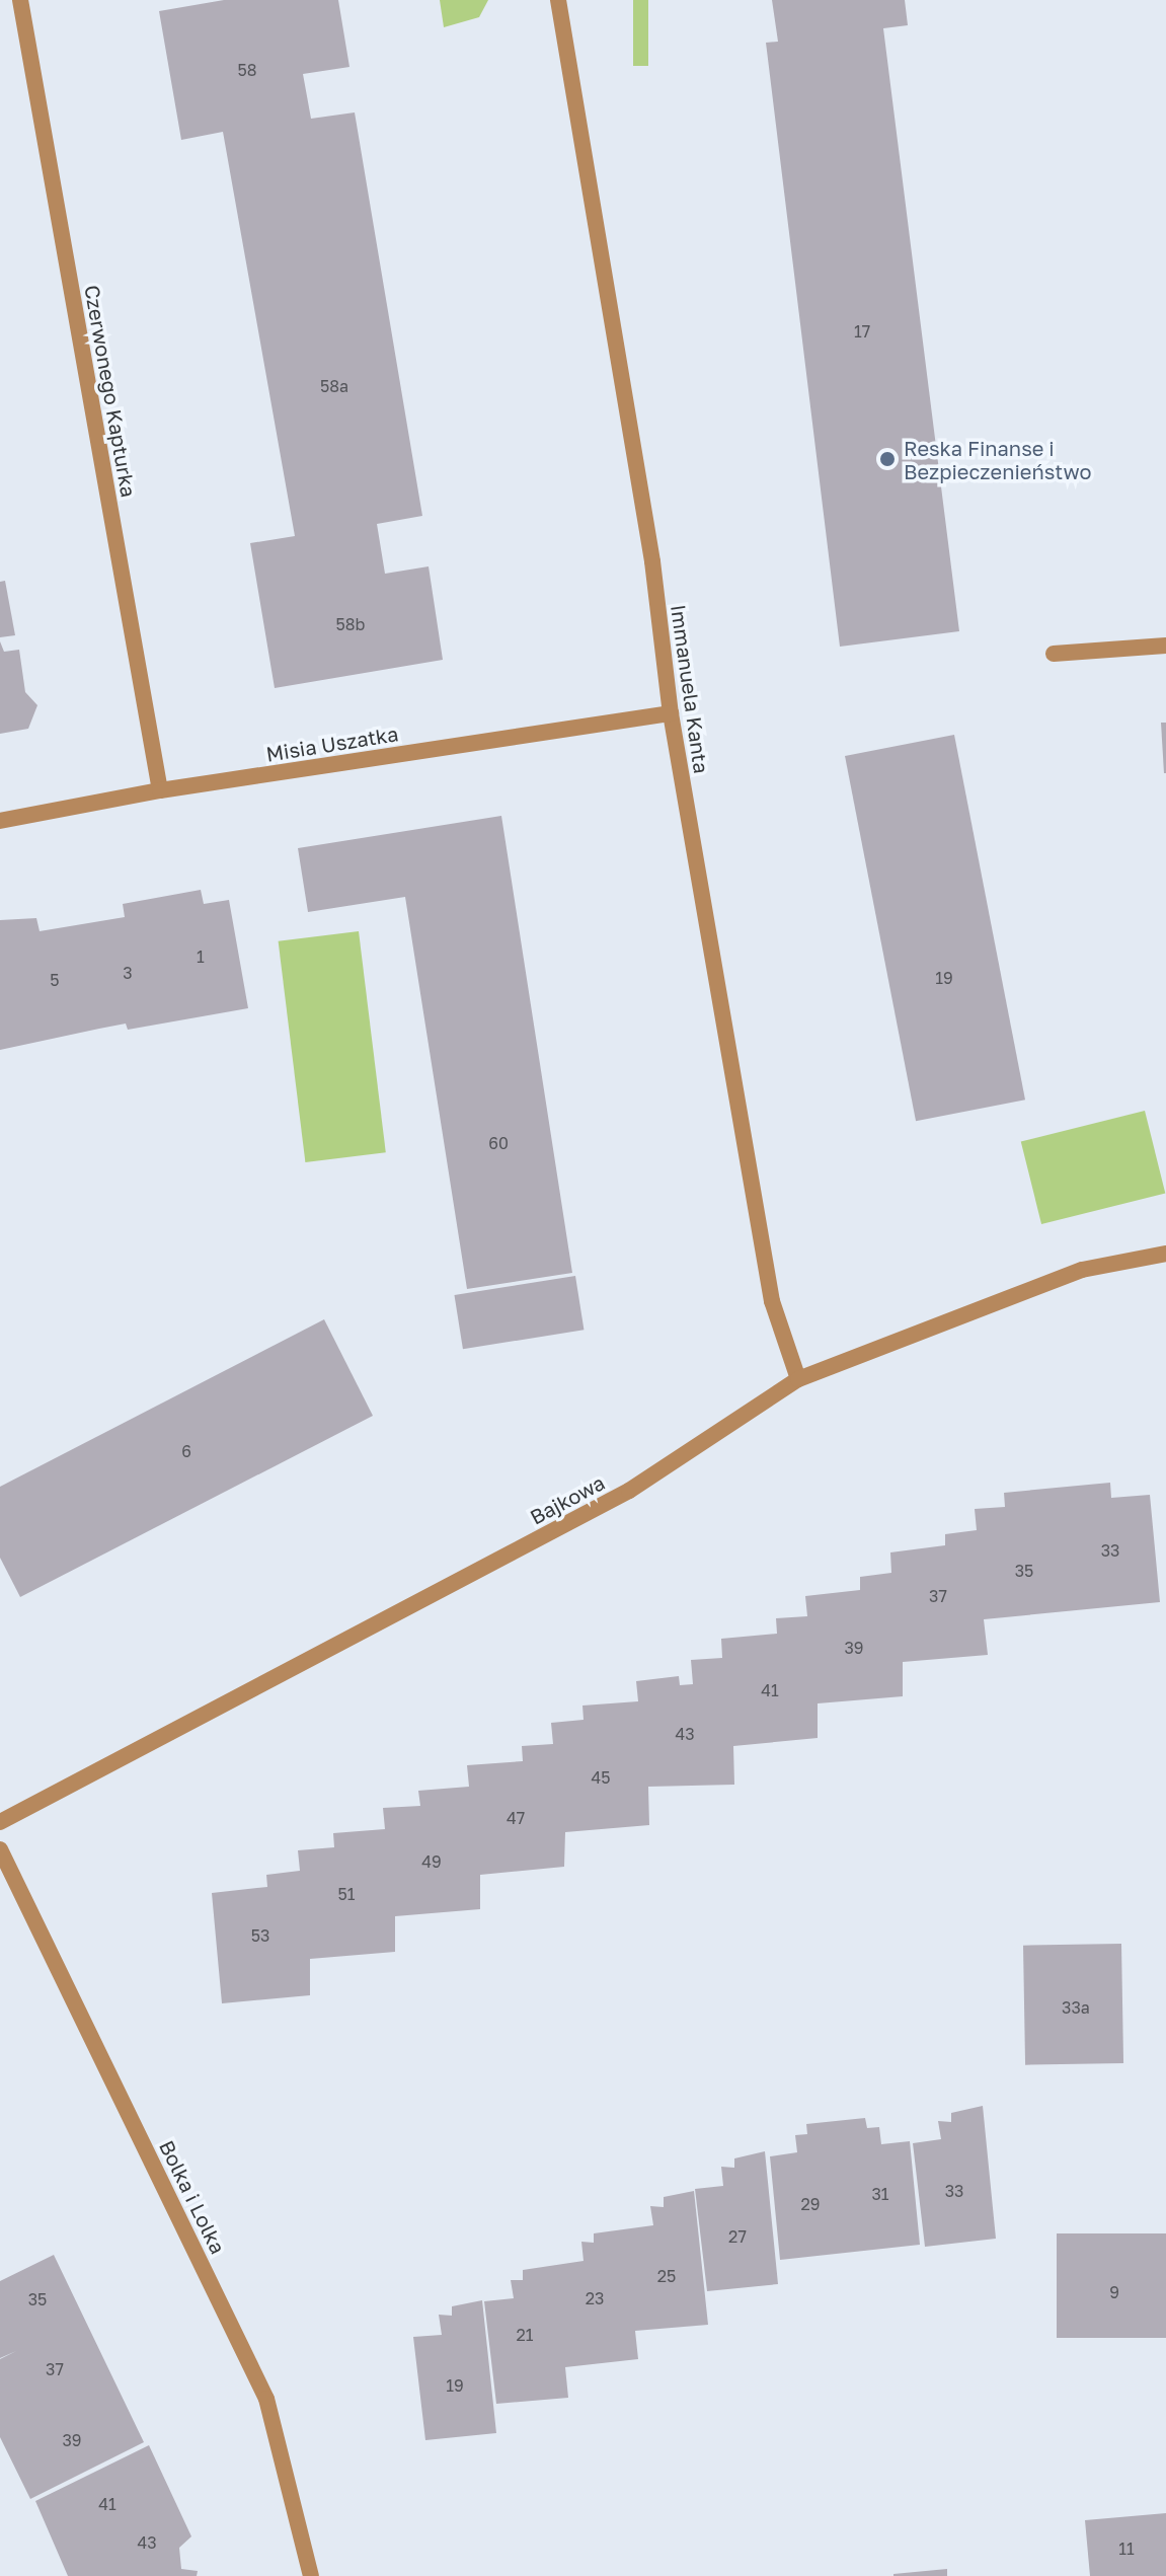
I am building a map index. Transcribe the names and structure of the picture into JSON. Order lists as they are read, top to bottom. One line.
{"streets":{"street":["Czerwonego Kapturka","Immanuela Kanta","Misia Uszatka","Bajkowa","Bolka i Lolka"]},"crossings":[["Czerwonego Kapturka","Misia Uszatka"],["Immanuela Kanta","Misia Uszatka"],["Immanuela Kanta","Bajkowa"]],"places":["Reska Finanse i Bezpieczenieństwo"],"house_numbers":["58","17","58a","58b","1","3","19","5","60","6","33","35","37","39","41","43","45","47","49","51","53","33a","33","31","29","27","25","9","23","35","21","37","19","39","41","43","11"]}
